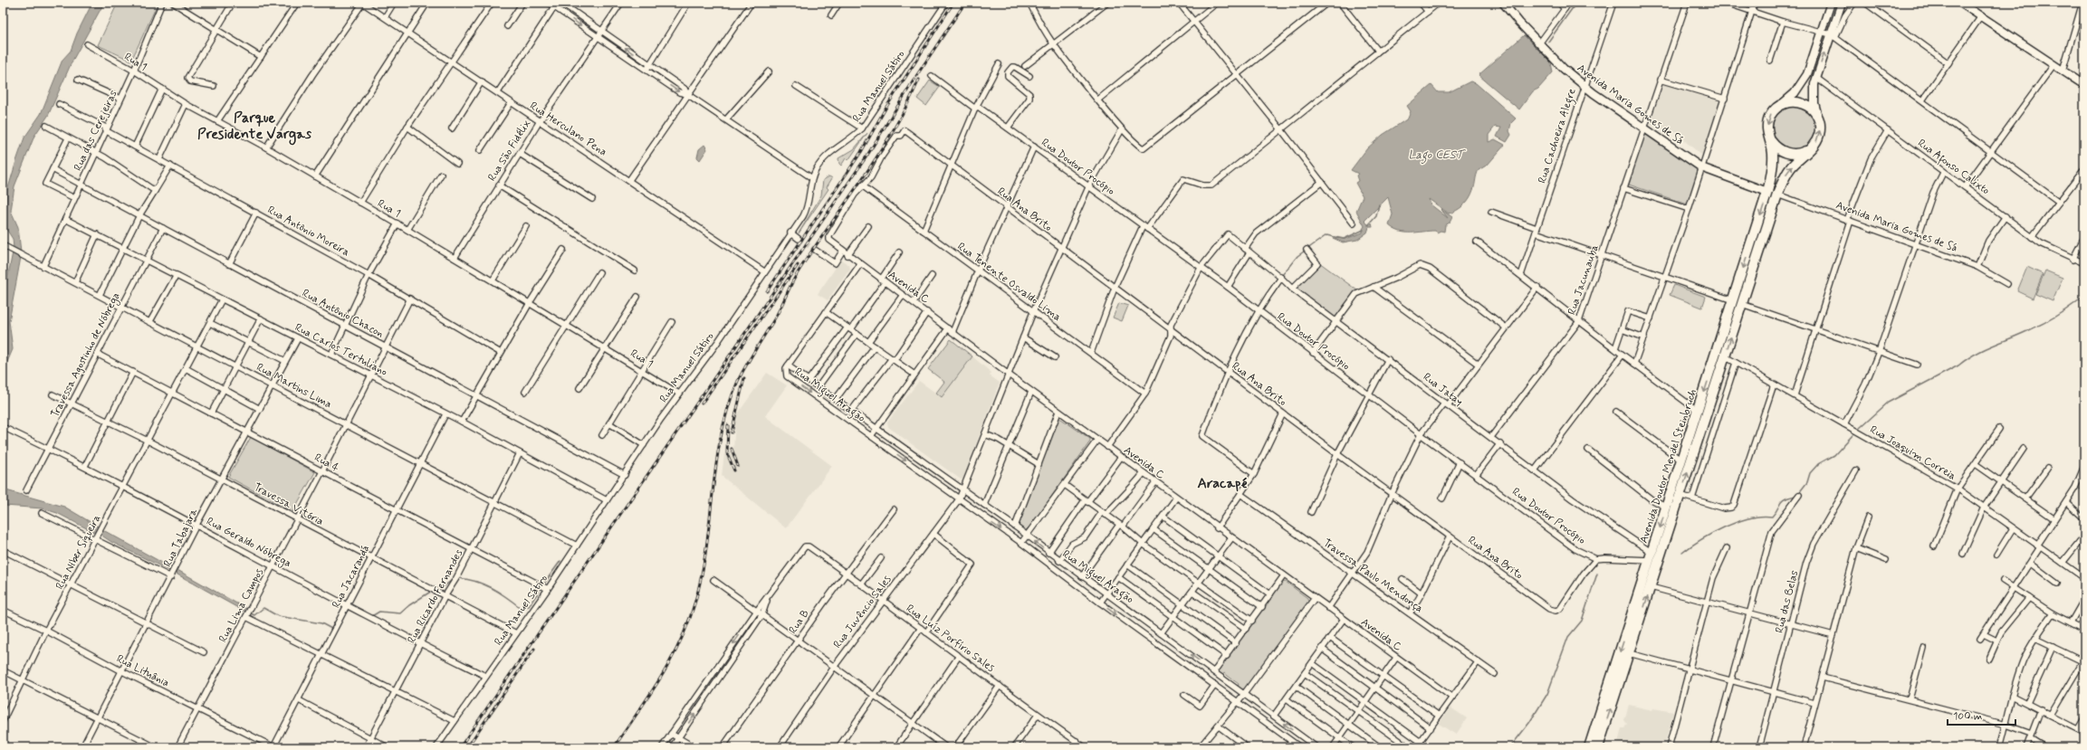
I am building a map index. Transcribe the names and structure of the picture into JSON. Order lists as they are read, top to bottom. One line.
{"streets":{"highway":["Avenida Doutor Mendel Steinbruch"],"street":["Rua 1","Rua Manuel Sátiro","Avenida Maria Gomes de Sá","Rua Herculano Pena","Rua das Cerejeiras","Rua Cachoeira Alegre","Rua São Fidélix","Rua Doutor Procópio","Rua Afonso Calixto","Rua Ana Brito","Rua Antônio Moreira","Rua Jacunauba","Rua Tenente Osvaldo Lima","Avenida C","Rua Antônio Chacon","Rua Carlos Tertuliano","Travessa Agostinho de Nóbrega","Rua Martins Lima","Rua Jatay","Rua Miguel Aragão","Rua Joaquim Correia","Rua 4","Travessa Vitória","Rua Tabajara","Rua Geraldo Nóbrega","Rua Niber Siqueira","Travessa Paulo Mendonça","Rua Jacarandá","Rua Ricardo Fernandes","Rua das Belas","Rua Lima Campos","Rua Juvêncio Sales","Rua B","Rua Luíz Porfírio Sales","Rua Lituânia"]},"crossings":[["Rua 1","Rua Manuel Sátiro"],["Rua 1","Rua das Cerejeiras"],["Rua 1","Rua São Fidélix"],["Rua Manuel Sátiro","Rua Herculano Pena"],["Rua Manuel Sátiro","Rua Antônio Chacon"],["Rua Manuel Sátiro","Rua Carlos Tertuliano"],["Rua Manuel Sátiro","Rua Martins Lima"],["Rua Manuel Sátiro","Rua 4"],["Rua Manuel Sátiro","Travessa Vitória"],["Rua Manuel Sátiro","Rua Geraldo Nóbrega"],["Avenida Maria Gomes de Sá","Rua Cachoeira Alegre"],["Avenida Maria Gomes de Sá","Rua Jacunauba"],["Avenida Maria Gomes de Sá","Avenida Doutor Mendel Steinbruch"],["Rua Herculano Pena","Rua São Fidélix"],["Rua das Cerejeiras","Rua Antônio Moreira"],["Rua das Cerejeiras","Rua Antônio Chacon"],["Rua das Cerejeiras","Rua Carlos Tertuliano"],["Rua das Cerejeiras","Rua Martins Lima"],["Rua Doutor Procópio","Rua Ana Brito"],["Rua Doutor Procópio","Rua Jatay"],["Rua Doutor Procópio","Avenida Doutor Mendel Steinbruch"],["Rua Doutor Procópio","Rua Juvêncio Sales"],["Rua Ana Brito","Rua Tenente Osvaldo Lima"],["Rua Ana Brito","Avenida C"],["Rua Ana Brito","Rua Juvêncio Sales"],["Rua Antônio Moreira","Rua Lima Campos"],["Rua Jacunauba","Rua Jatay"],["Rua Tenente Osvaldo Lima","Avenida C"],["Rua Tenente Osvaldo Lima","Rua Juvêncio Sales"],["Avenida C","Rua Juvêncio Sales"],["Rua Antônio Chacon","Travessa Agostinho de Nóbrega"],["Rua Antônio Chacon","Rua Lima Campos"],["Rua Carlos Tertuliano","Travessa Agostinho de Nóbrega"],["Rua Carlos Tertuliano","Rua Tabajara"],["Rua Carlos Tertuliano","Rua Niber Siqueira"],["Rua Carlos Tertuliano","Rua Jacarandá"],["Rua Carlos Tertuliano","Rua Ricardo Fernandes"],["Rua Carlos Tertuliano","Rua Lima Campos"],["Travessa Agostinho de Nóbrega","Rua Martins Lima"],["Travessa Agostinho de Nóbrega","Rua 4"],["Travessa Agostinho de Nóbrega","Travessa Vitória"],["Travessa Agostinho de Nóbrega","Rua Geraldo Nóbrega"],["Rua Martins Lima","Rua Tabajara"],["Rua Martins Lima","Rua Niber Siqueira"],["Rua Martins Lima","Rua Jacarandá"],["Rua Martins Lima","Rua Ricardo Fernandes"],["Rua Martins Lima","Rua Lima Campos"],["Rua Jatay","Avenida Doutor Mendel Steinbruch"],["Rua Miguel Aragão","Rua Juvêncio Sales"],["Rua Joaquim Correia","Avenida Doutor Mendel Steinbruch"],["Rua 4","Rua Tabajara"],["Rua 4","Rua Niber Siqueira"],["Rua 4","Rua Jacarandá"],["Rua 4","Rua Ricardo Fernandes"],["Rua 4","Rua Lima Campos"],["Travessa Vitória","Rua Tabajara"],["Travessa Vitória","Rua Niber Siqueira"],["Travessa Vitória","Rua Jacarandá"],["Travessa Vitória","Rua Ricardo Fernandes"],["Travessa Vitória","Rua Lima Campos"],["Rua Tabajara","Rua Geraldo Nóbrega"],["Rua Tabajara","Rua Lituânia"],["Rua Geraldo Nóbrega","Rua Niber Siqueira"],["Rua Geraldo Nóbrega","Rua Jacarandá"],["Rua Geraldo Nóbrega","Rua Ricardo Fernandes"],["Rua Geraldo Nóbrega","Rua Lima Campos"],["Rua Niber Siqueira","Rua Lituânia"],["Rua Jacarandá","Rua Lituânia"],["Rua Lima Campos","Rua Lituânia"],["Rua Juvêncio Sales","Rua Luíz Porfírio Sales"],["Rua B","Rua Luíz Porfírio Sales"]],"districts":["Parque Presidente Vargas","Aracapé"],"water":["Lago CEST"],"scale_bar":"100 m"}
